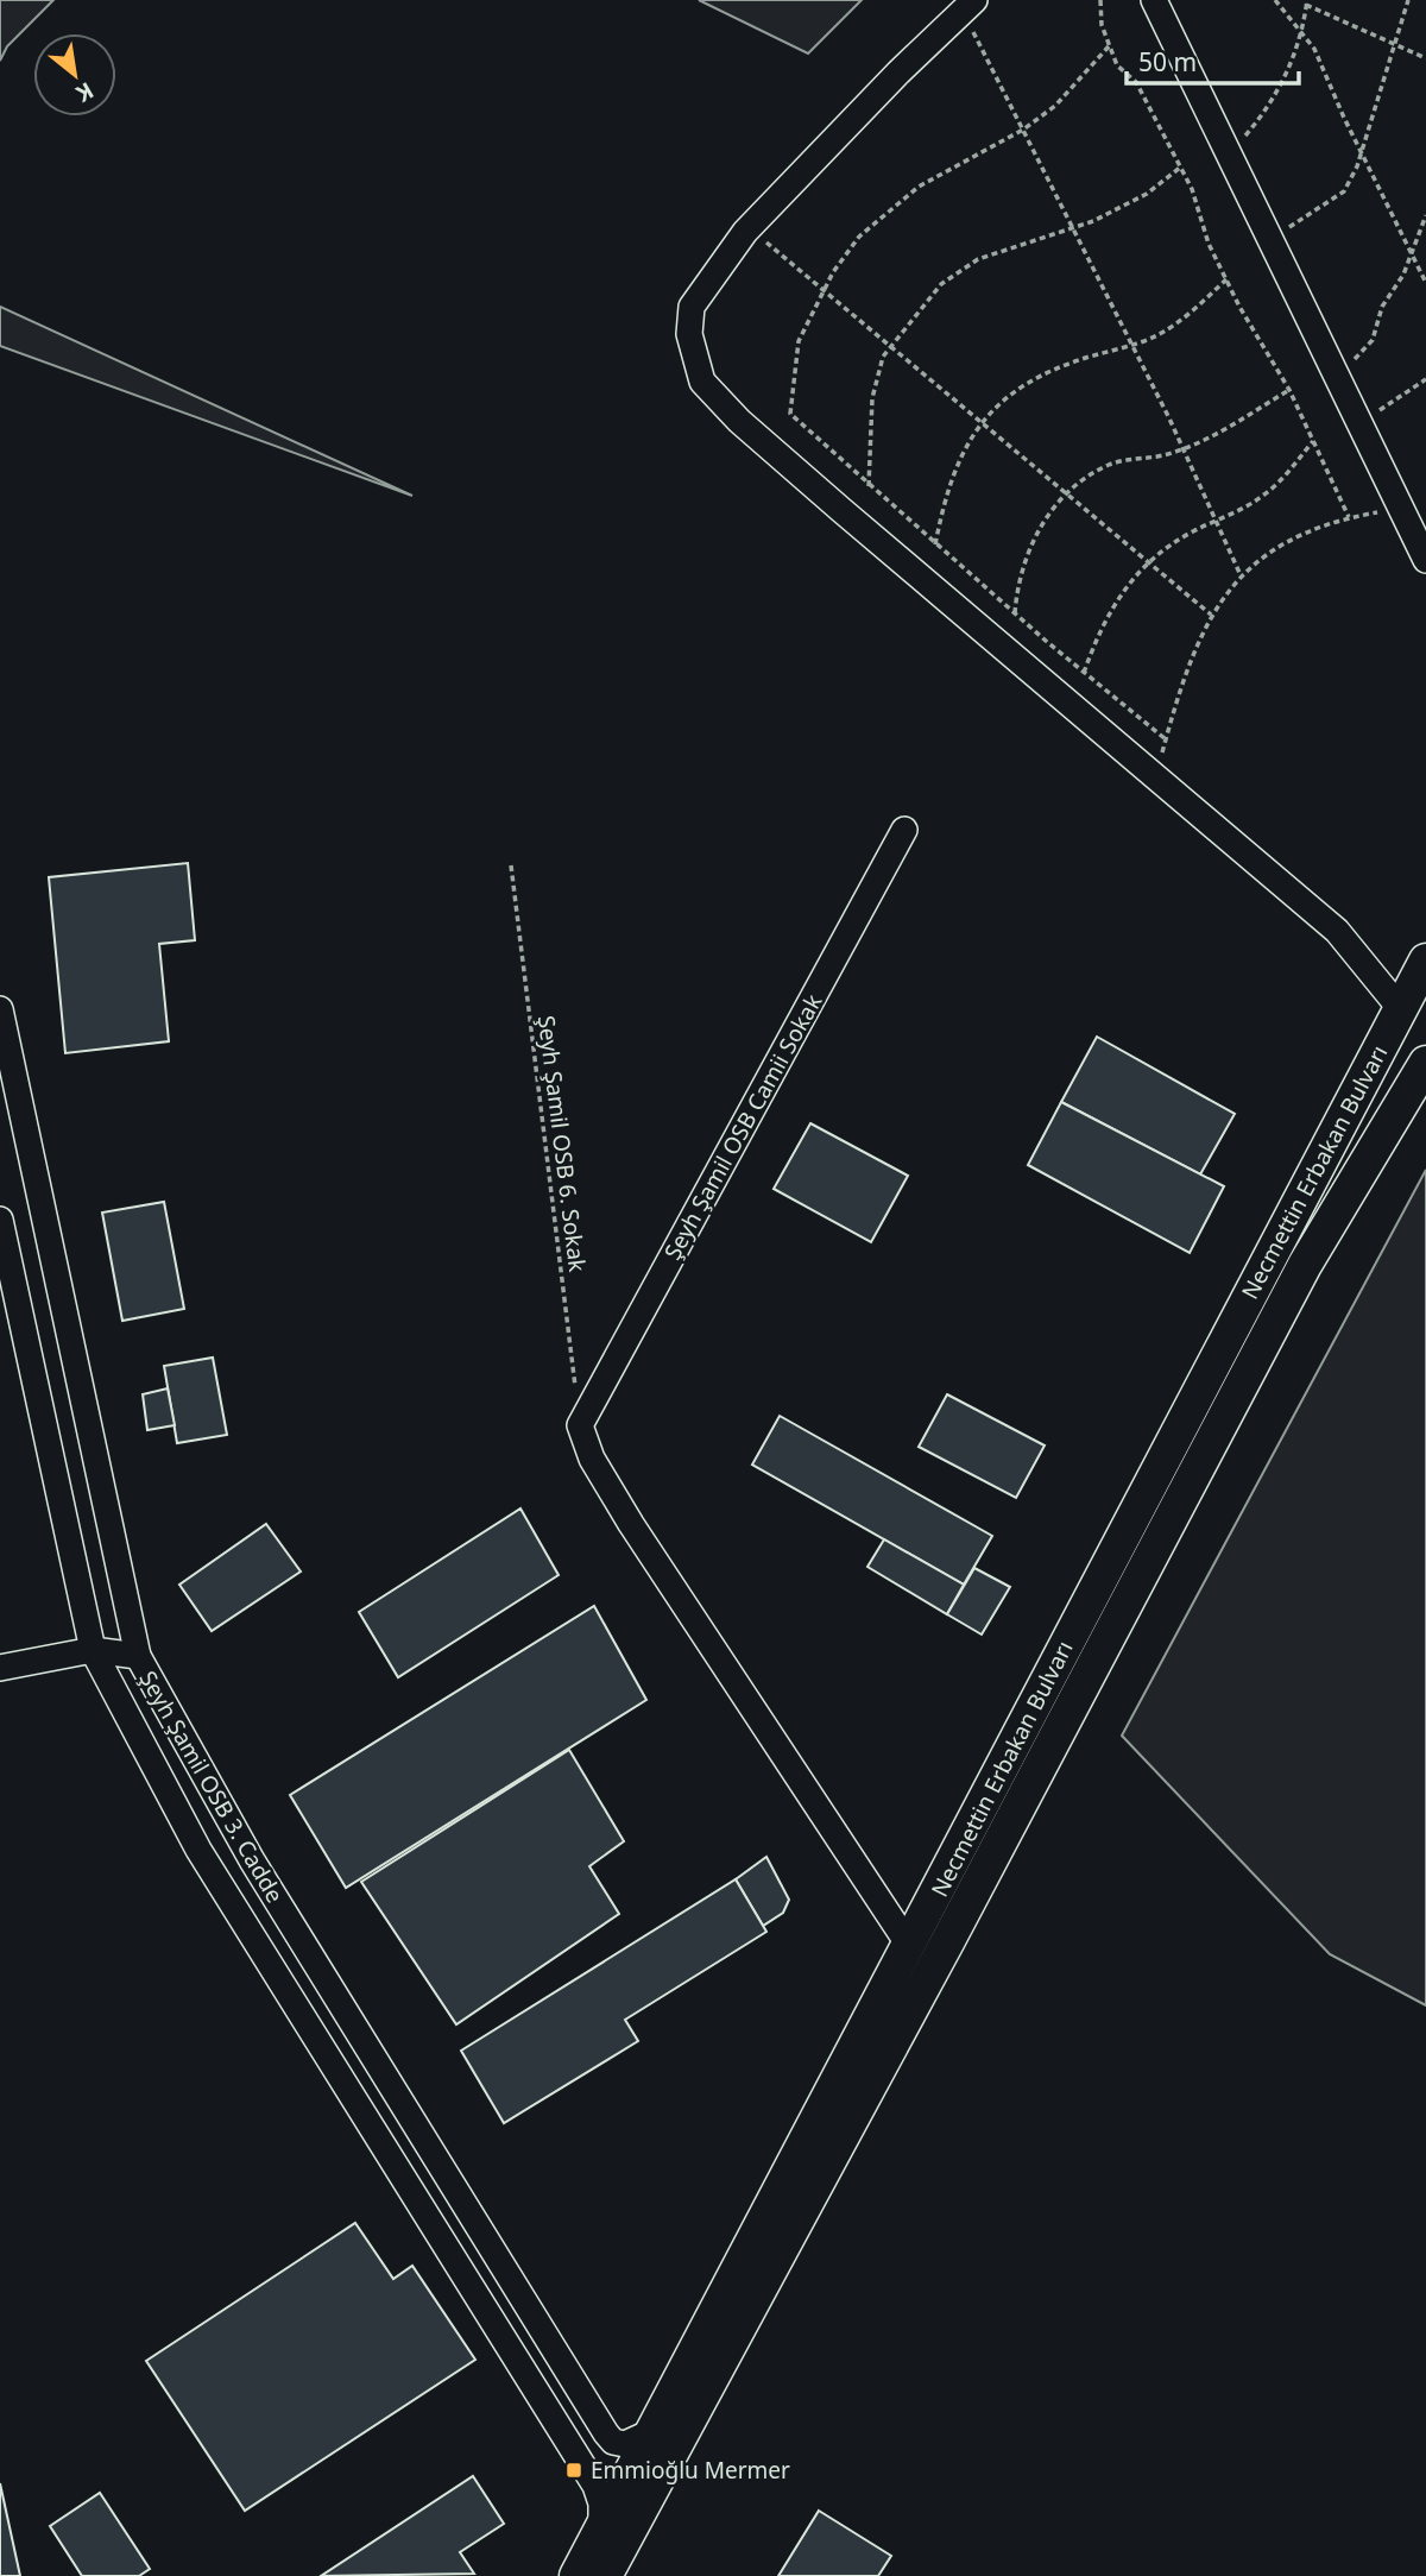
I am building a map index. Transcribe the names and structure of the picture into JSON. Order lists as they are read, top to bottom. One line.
{"streets":{"main road":["Necmettin Erbakan Bulvarı"],"street":["Şeyh Şamil OSB Camii Sokak","Şeyh Şamil OSB 3. Cadde"],"path":["Şeyh Şamil OSB 6. Sokak"]},"crossings":[["Şeyh Şamil OSB Camii Sokak","Şeyh Şamil OSB 6. Sokak"],["Necmettin Erbakan Bulvarı","Şeyh Şamil OSB 3. Cadde"]],"places":{"transit":["Emmioğlu Mermer"]},"scale_bar":"50 m","north":"bottom right"}
